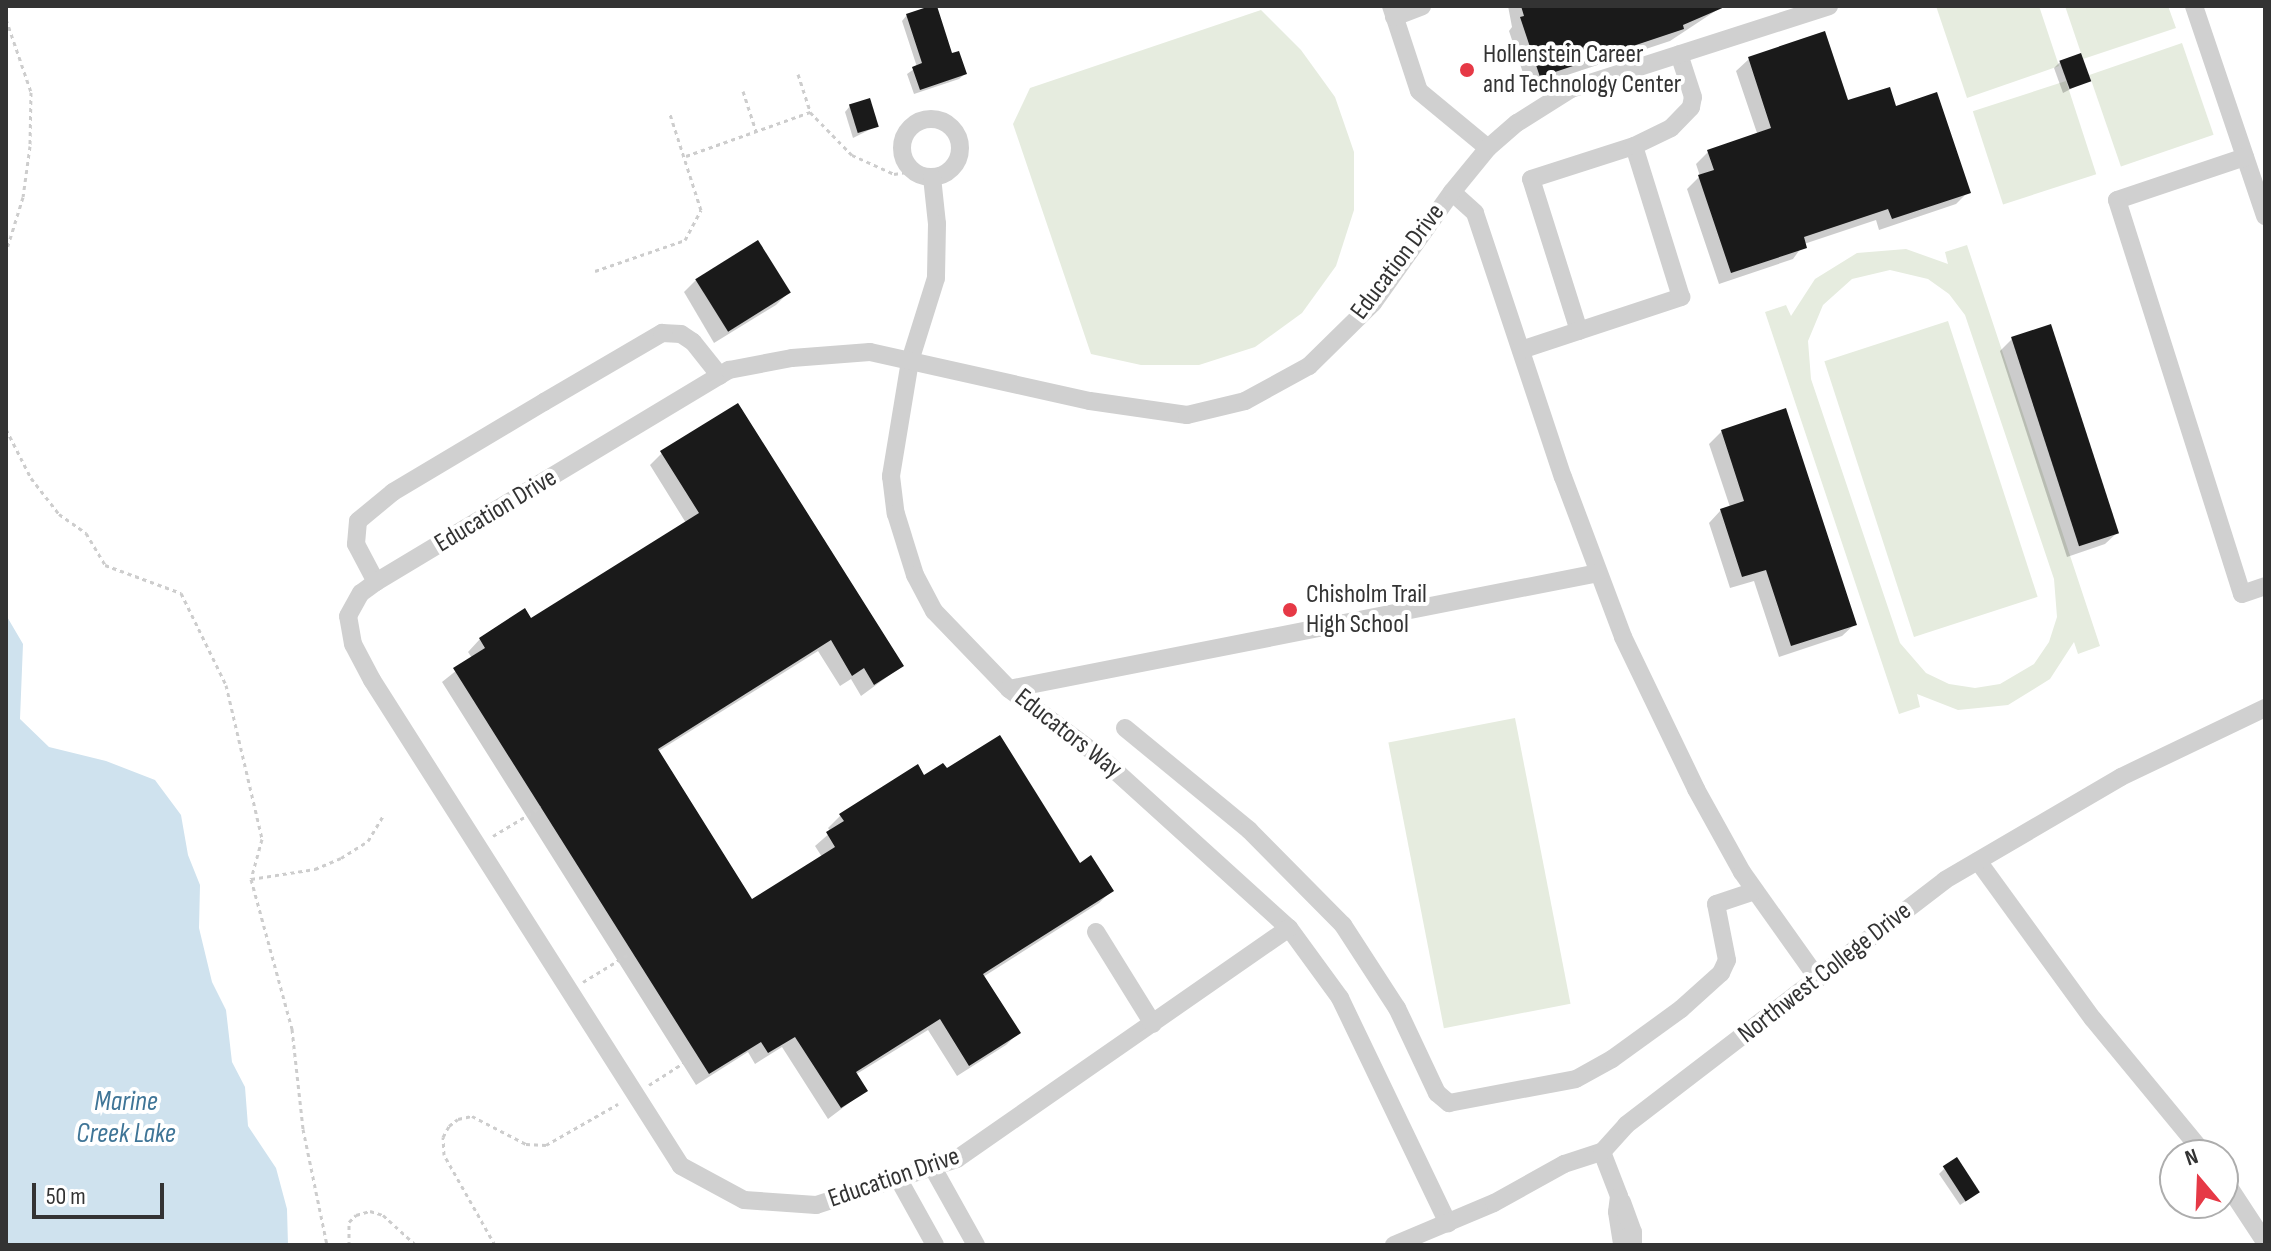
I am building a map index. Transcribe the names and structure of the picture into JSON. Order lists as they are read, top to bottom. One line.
{"streets":{"street":["Education Drive","Educators Way","Northwest College Drive"]},"crossings":[["Education Drive","Educators Way"],["Educators Way","Northwest College Drive"]],"water":["Marine Creek Lake"],"places":["Hollenstein Career and Technology Center","Chisholm Trail High School"],"scale_bar":"50 m","north":"top"}
